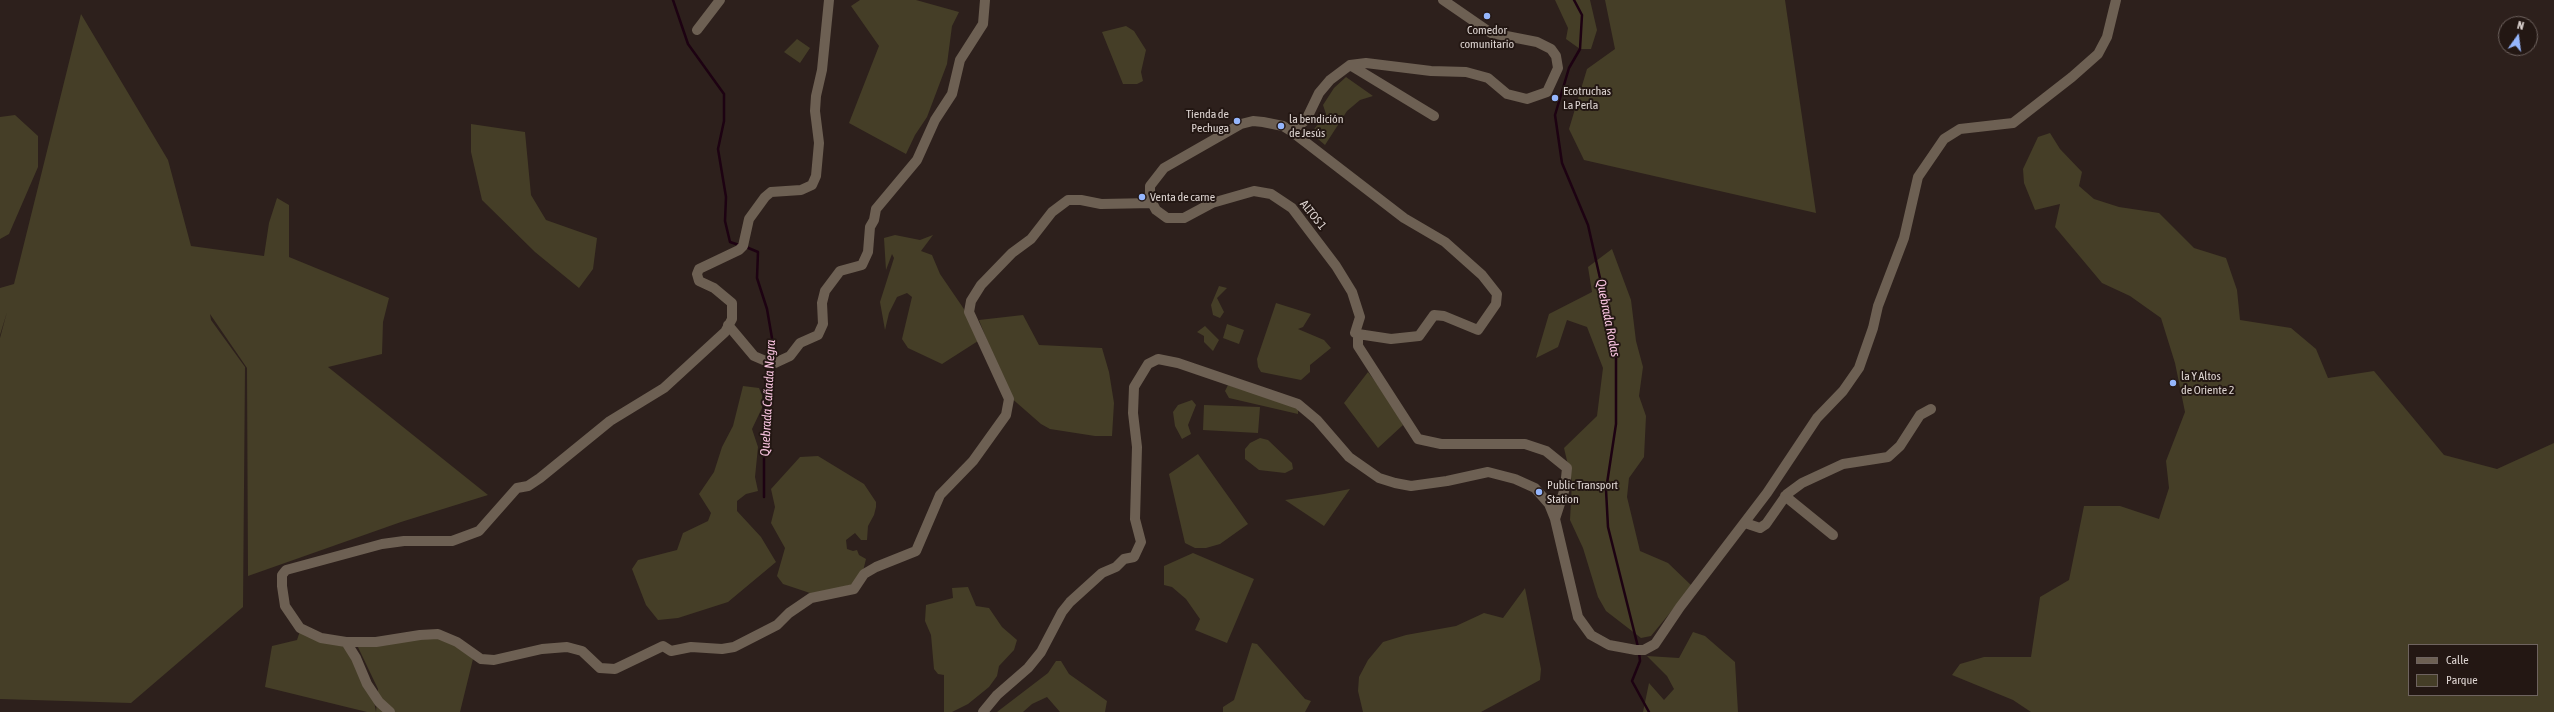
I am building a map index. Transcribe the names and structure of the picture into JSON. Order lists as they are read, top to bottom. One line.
{"streets":{"street":["ALTOS 1"]},"water":["Quebrada Rodas","Quebrada Cañada Negra"],"places":["Comedor comunitario","Ecotruchas La Perla","Tienda de Pechuga","la bendición de Jesús","Venta de carne","la Y Altos de Oriente 2","Public Transport Station"],"legend":["Calle","Parque"],"north":"top"}
